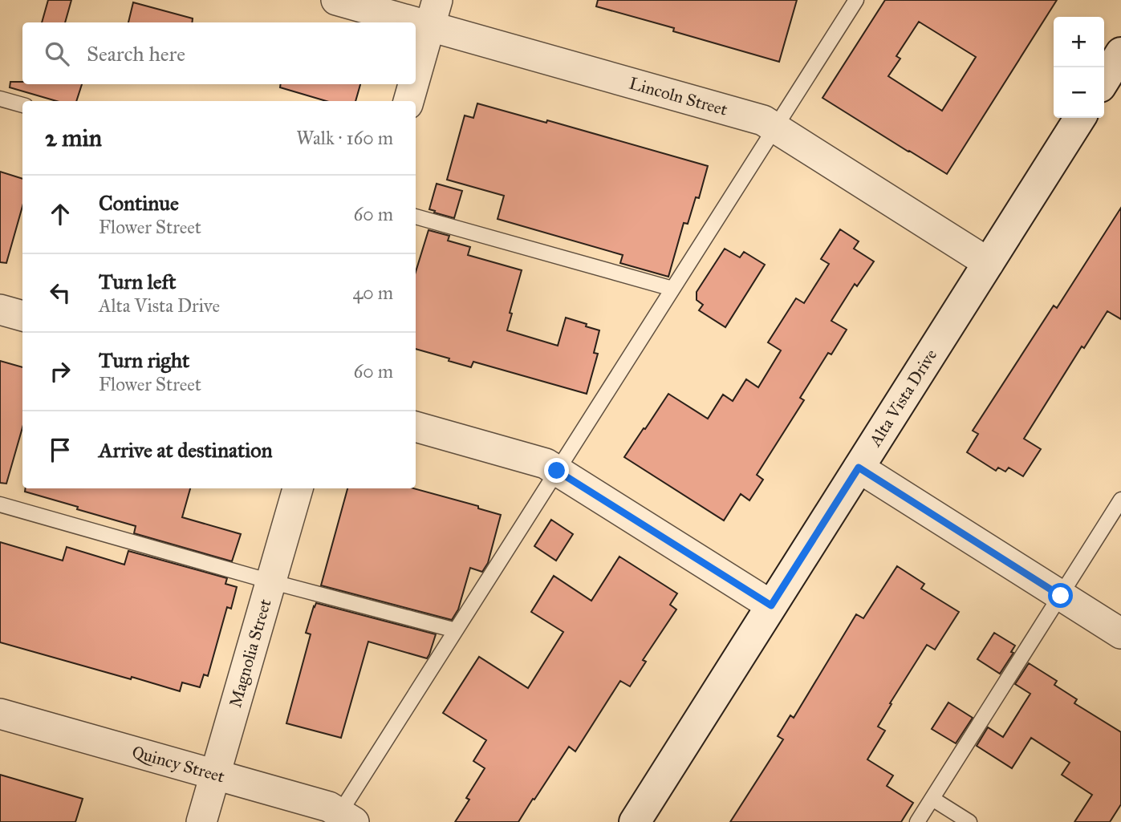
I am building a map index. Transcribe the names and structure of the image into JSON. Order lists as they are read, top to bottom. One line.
{"streets":{"street":["Lincoln Street","Alta Vista Drive","Magnolia Street","Quincy Street"]},"crossings":[["Lincoln Street","Alta Vista Drive"],["Magnolia Street","Quincy Street"]],"page":{"map_buttons":["+","−"],"search":"Search here","heading":["2 min","Walk · 160 m"],"list":[["Continue","Flower Street","60 m"],["Turn left","Alta Vista Drive","40 m"],["Turn right","Flower Street","60 m"],"Arrive at destination"]}}
